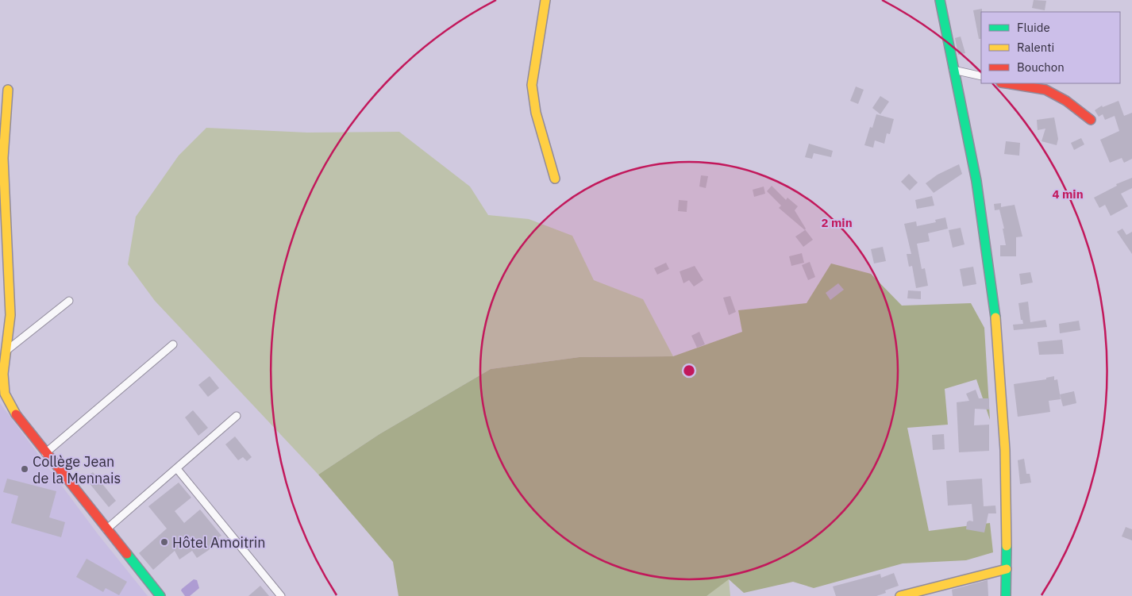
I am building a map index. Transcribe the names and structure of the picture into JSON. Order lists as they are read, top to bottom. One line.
{"places":["Collège Jean de la Mennais","Hôtel Amoitrin"],"legend":["Fluide","Ralenti","Bouchon"],"rings":["4 min","2 min"]}
